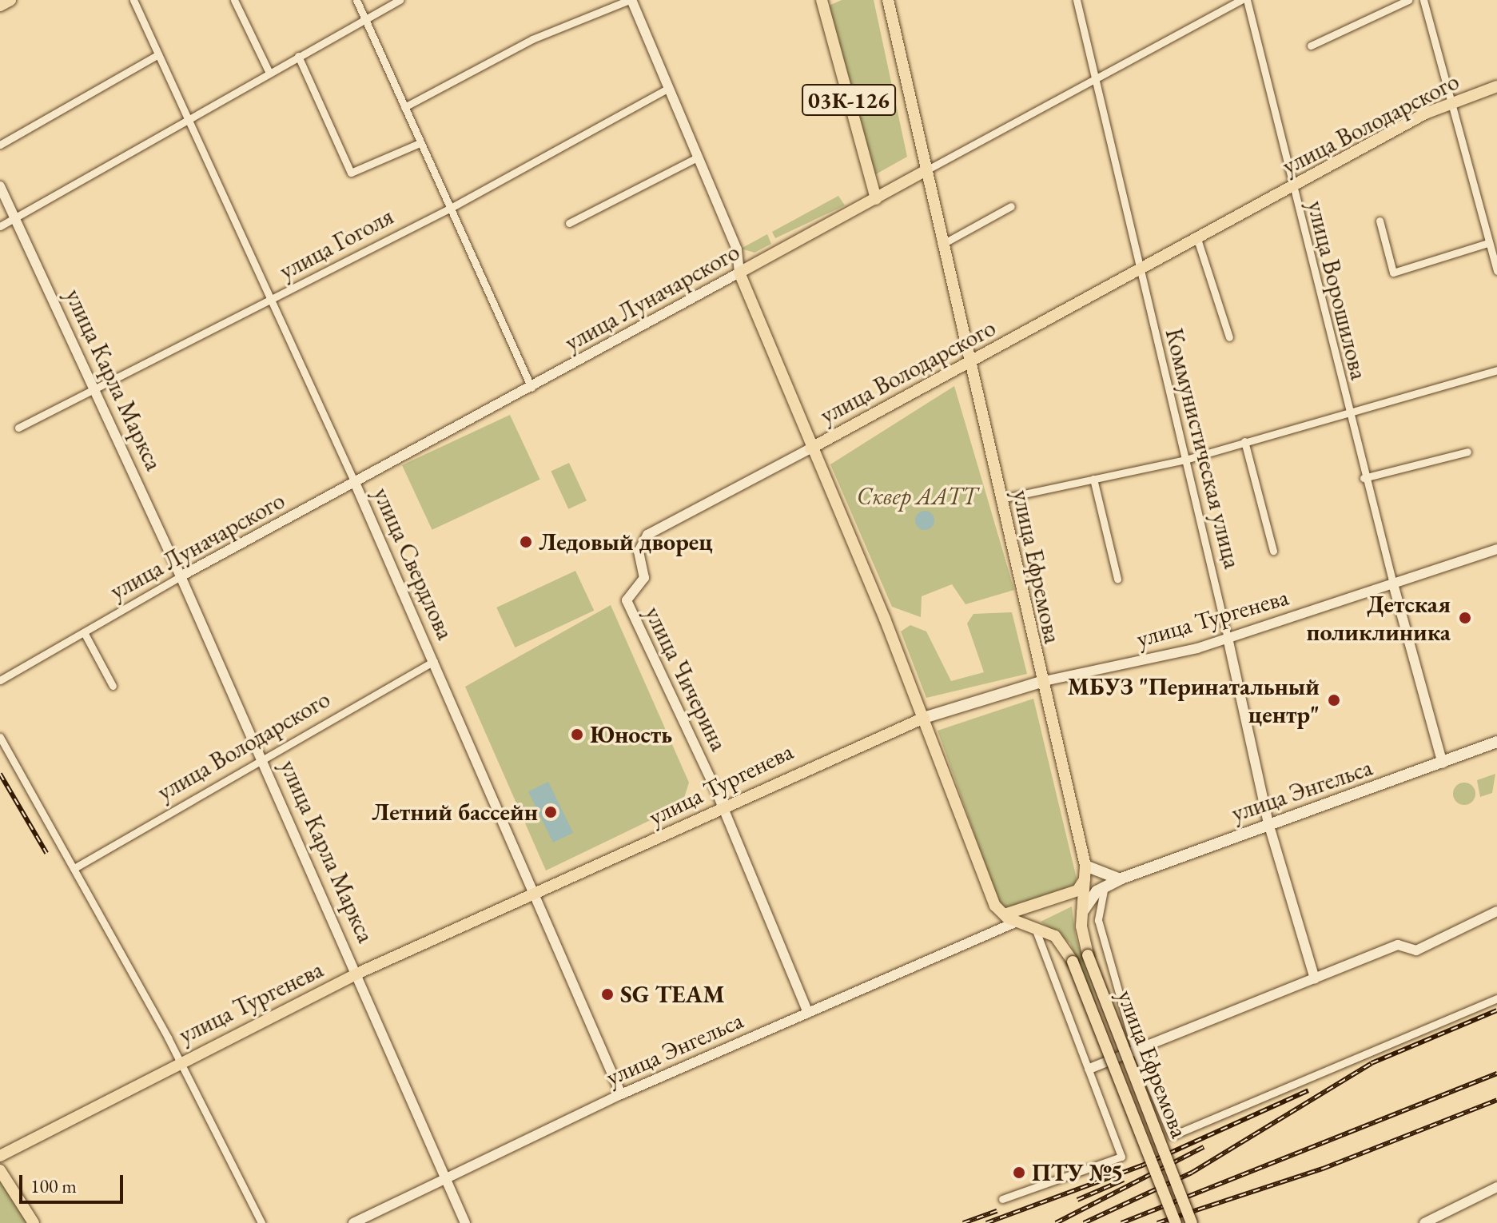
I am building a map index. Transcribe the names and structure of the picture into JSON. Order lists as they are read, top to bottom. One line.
{"streets":{"main road":["03К-126","улица Володарского","улица Луначарского","улица Ефремова","улица Тургенева","улица Энгельса"],"street":["улица Гоголя","улица Ворошилова","улица Карла Маркса","Коммунистическая улица","улица Свердлова","улица Чичерина"]},"crossings":[["03К-126","улица Луначарского"],["улица Володарского","улица Ворошилова"],["улица Володарского","улица Карла Маркса"],["улица Володарского","Коммунистическая улица"],["улица Володарского","улица Свердлова"],["улица Володарского","улица Ефремова"],["улица Володарского","улица Чичерина"],["улица Гоголя","улица Карла Маркса"],["улица Гоголя","улица Свердлова"],["улица Ворошилова","улица Тургенева"],["улица Ворошилова","улица Энгельса"],["улица Луначарского","улица Карла Маркса"],["улица Луначарского","Коммунистическая улица"],["улица Луначарского","улица Свердлова"],["улица Луначарского","улица Ефремова"],["улица Карла Маркса","улица Тургенева"],["улица Карла Маркса","улица Энгельса"],["Коммунистическая улица","улица Тургенева"],["Коммунистическая улица","улица Энгельса"],["улица Свердлова","улица Тургенева"],["улица Свердлова","улица Энгельса"],["улица Ефремова","улица Тургенева"],["улица Ефремова","улица Энгельса"],["улица Тургенева","улица Чичерина"],["улица Чичерина","улица Энгельса"]],"parks":["Сквер ААТТ"],"places":["Ледовый дворец","Детская поликлиника","МБУЗ \"Перинатальный центр\"","Юность","Летний бассейн","SG TEAM","ПТУ №5"],"scale_bar":"100 m"}
